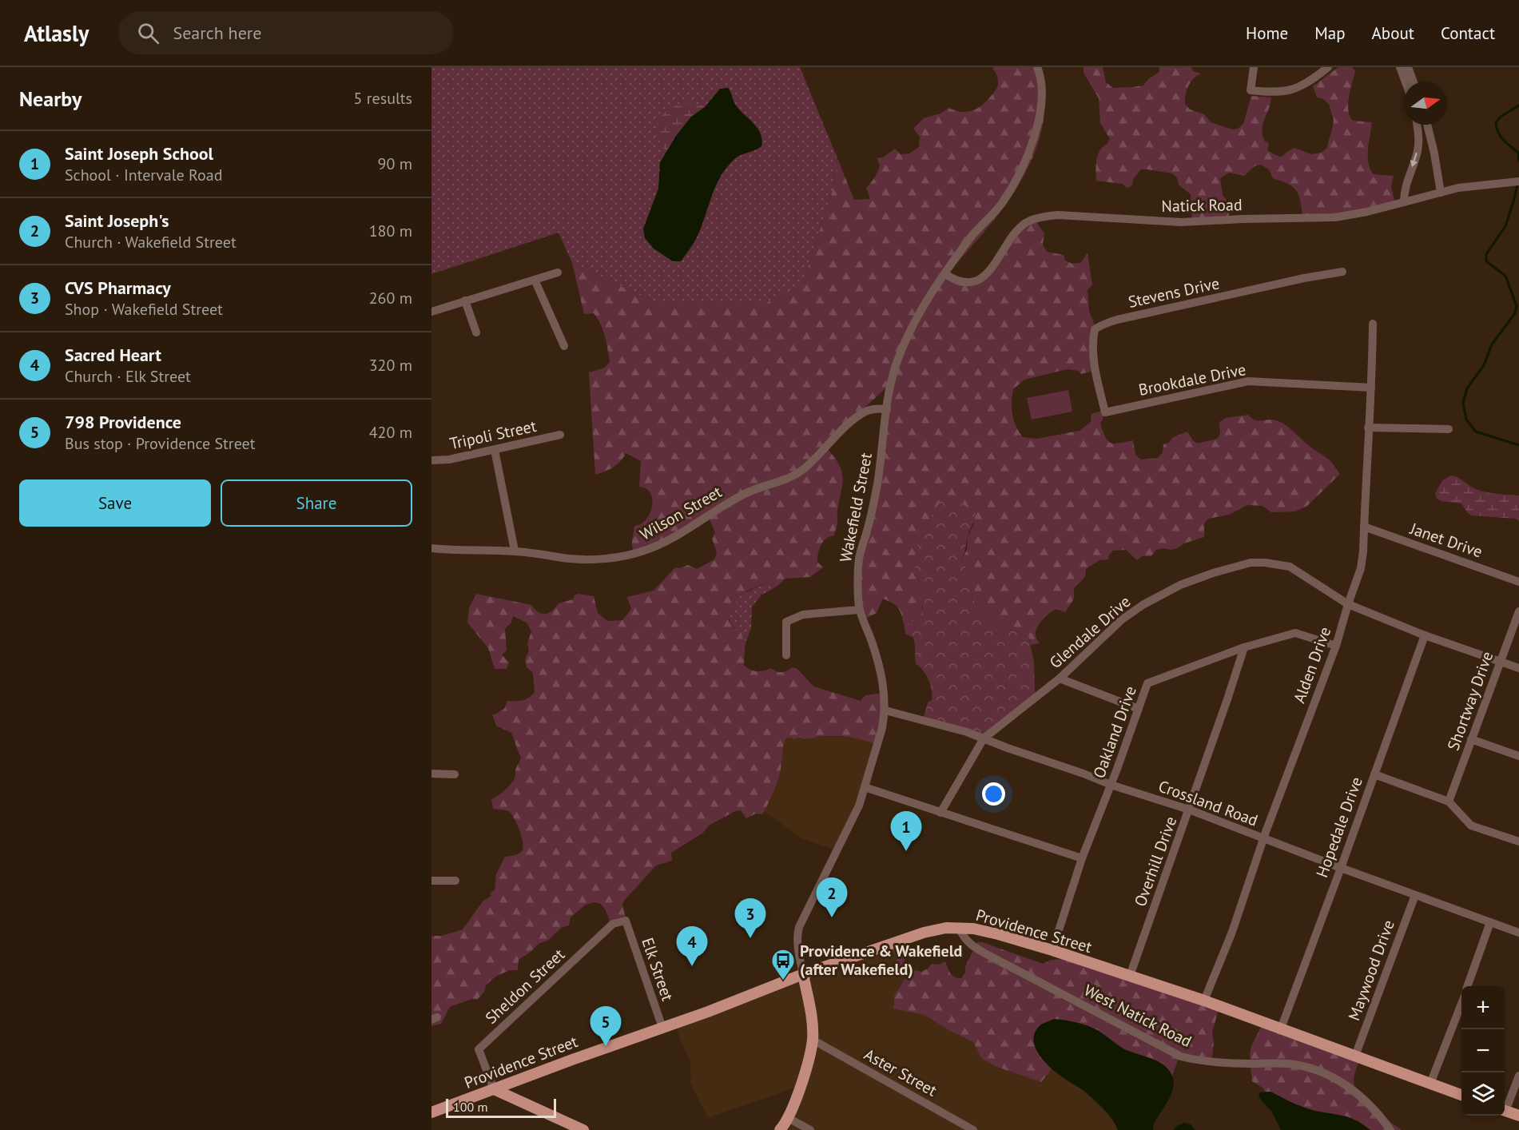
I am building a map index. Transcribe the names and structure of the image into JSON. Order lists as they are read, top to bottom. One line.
{"streets":{"main road":["Providence Street"],"street":["Natick Road","Stevens Drive","Brookdale Drive","Tripoli Street","Wakefield Street","Wilson Street","Janet Drive","Glendale Drive","Alden Drive","Shortway Drive","Oakland Drive","Crossland Road","Hopedale Drive","Overhill Drive","Elk Street","Maywood Drive","Sheldon Street","West Natick Road","Aster Street"]},"crossings":[["Natick Road","Wakefield Street"],["Stevens Drive","Brookdale Drive"],["Brookdale Drive","Alden Drive"],["Wakefield Street","Wilson Street"],["Wakefield Street","Crossland Road"],["Wakefield Street","Providence Street"],["Janet Drive","Alden Drive"],["Glendale Drive","Alden Drive"],["Glendale Drive","Shortway Drive"],["Glendale Drive","Crossland Road"],["Glendale Drive","Hopedale Drive"],["Alden Drive","Oakland Drive"],["Alden Drive","Crossland Road"],["Alden Drive","Providence Street"],["Oakland Drive","Crossland Road"],["Oakland Drive","Overhill Drive"],["Oakland Drive","Providence Street"],["Crossland Road","Hopedale Drive"],["Crossland Road","Overhill Drive"],["Crossland Road","Maywood Drive"],["Hopedale Drive","Providence Street"],["Overhill Drive","Providence Street"],["Providence Street","Elk Street"],["Providence Street","Maywood Drive"],["Providence Street","Sheldon Street"],["Providence Street","West Natick Road"],["Elk Street","Sheldon Street"]],"places":{"bus stop":["Providence & Wakefield (after Wakefield)"]},"scale_bar":"100 m","north":"right","page":{"header":"Atlasly","search":"Search here","nav":["Home","Map","About","Contact"],"heading":["Nearby","5 results"],"list":[{"mark":"1","name":"Saint Joseph School","note":"School · Intervale Road","value":"90 m"},{"mark":"2","name":"Saint Joseph's","note":"Church · Wakefield Street","value":"180 m"},{"mark":"3","name":"CVS Pharmacy","note":"Shop · Wakefield Street","value":"260 m"},{"mark":"4","name":"Sacred Heart","note":"Church · Elk Street","value":"320 m"},{"mark":"5","name":"798 Providence","note":"Bus stop · Providence Street","value":"420 m"}],"buttons":["Save","Share"],"pins":["1","2","3","4","5"],"map_buttons":["+","−"],"scale":"100 m"}}
